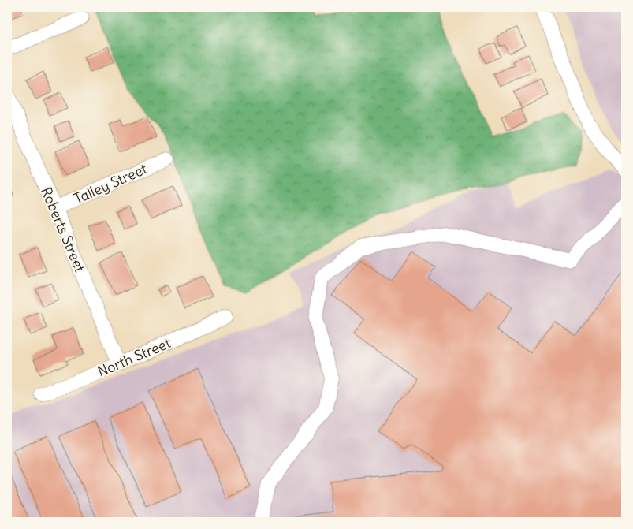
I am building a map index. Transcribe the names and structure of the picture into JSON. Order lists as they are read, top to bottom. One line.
{"streets":{"street":["Talley Street","Roberts Street","North Street"]},"crossings":[["Talley Street","Roberts Street"],["Roberts Street","North Street"]]}
